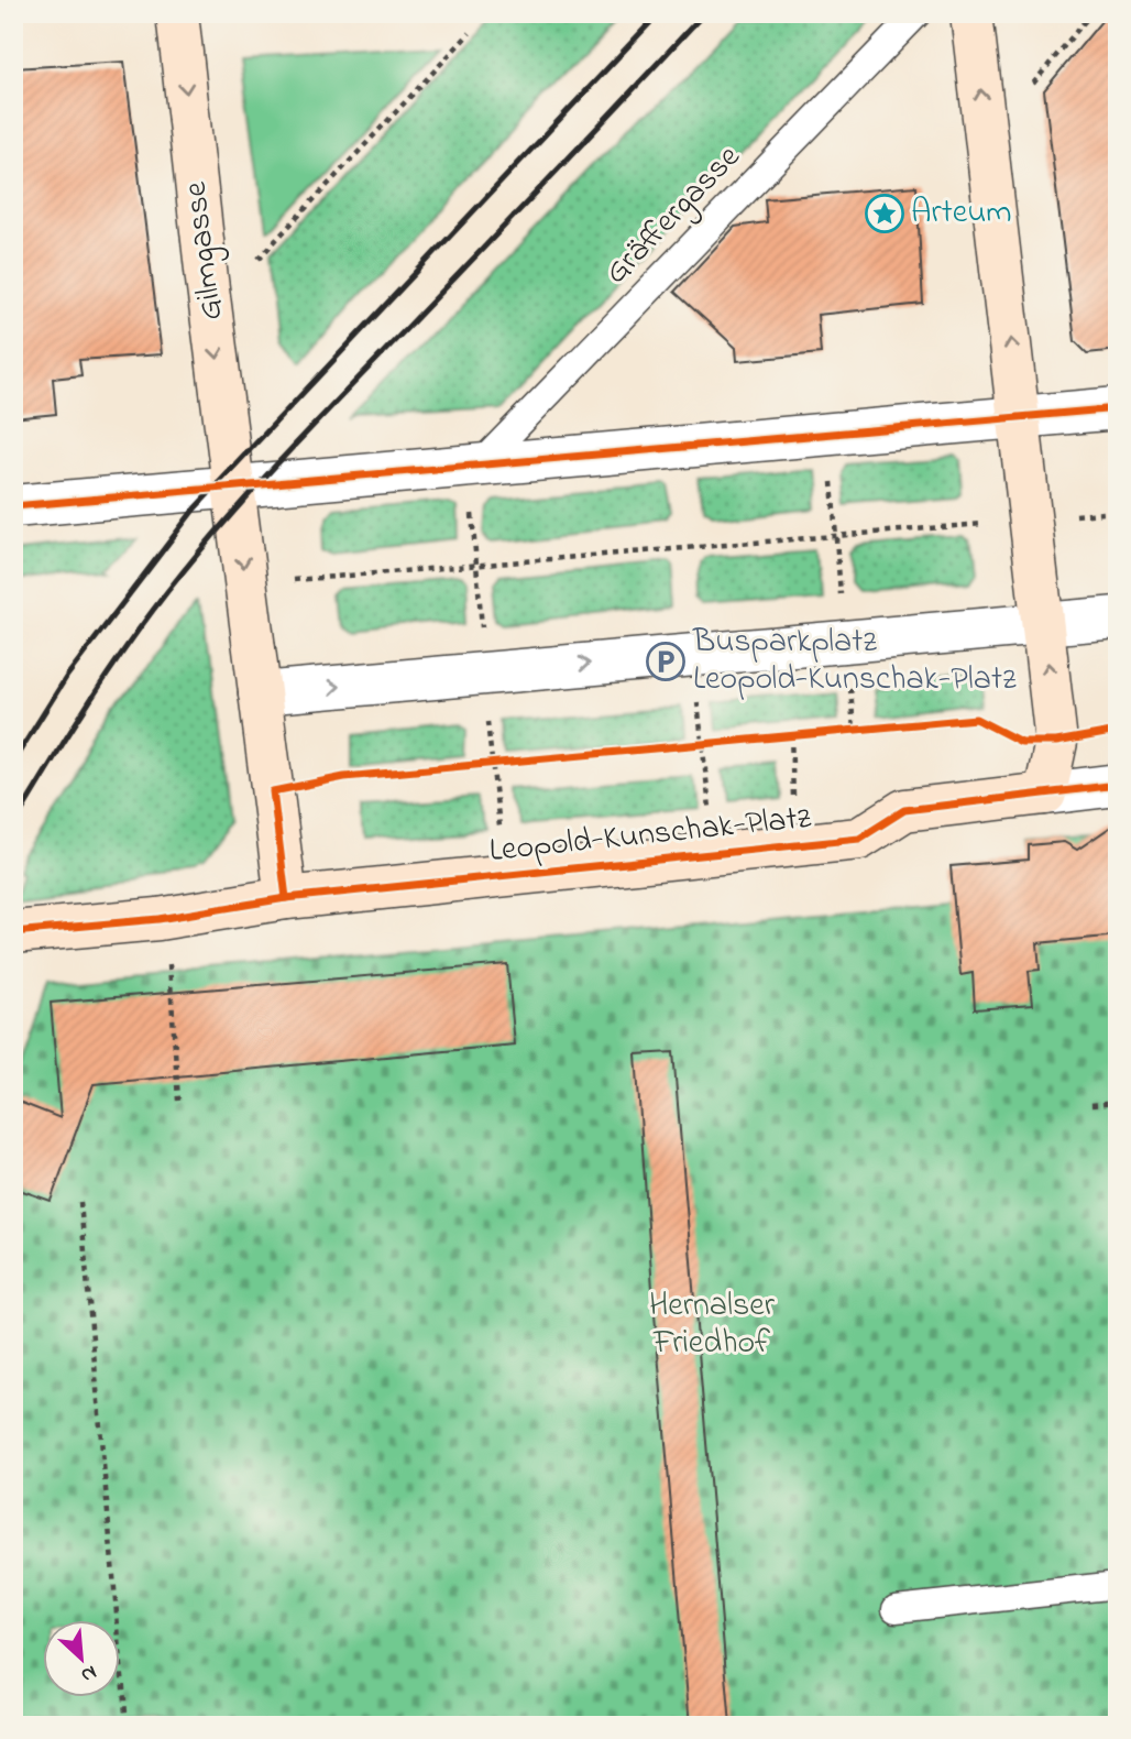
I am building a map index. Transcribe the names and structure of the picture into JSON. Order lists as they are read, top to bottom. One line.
{"streets":{"street":["Gilmgasse","Leopold-Kunschak-Platz"],"lane":["Gräffergasse"]},"one_way":["Gilmgasse"],"parks":["Hernalser Friedhof"],"places":{"place":["Arteum"],"parking":["Busparkplatz Leopold-Kunschak-Platz"]},"north":"bottom right"}
